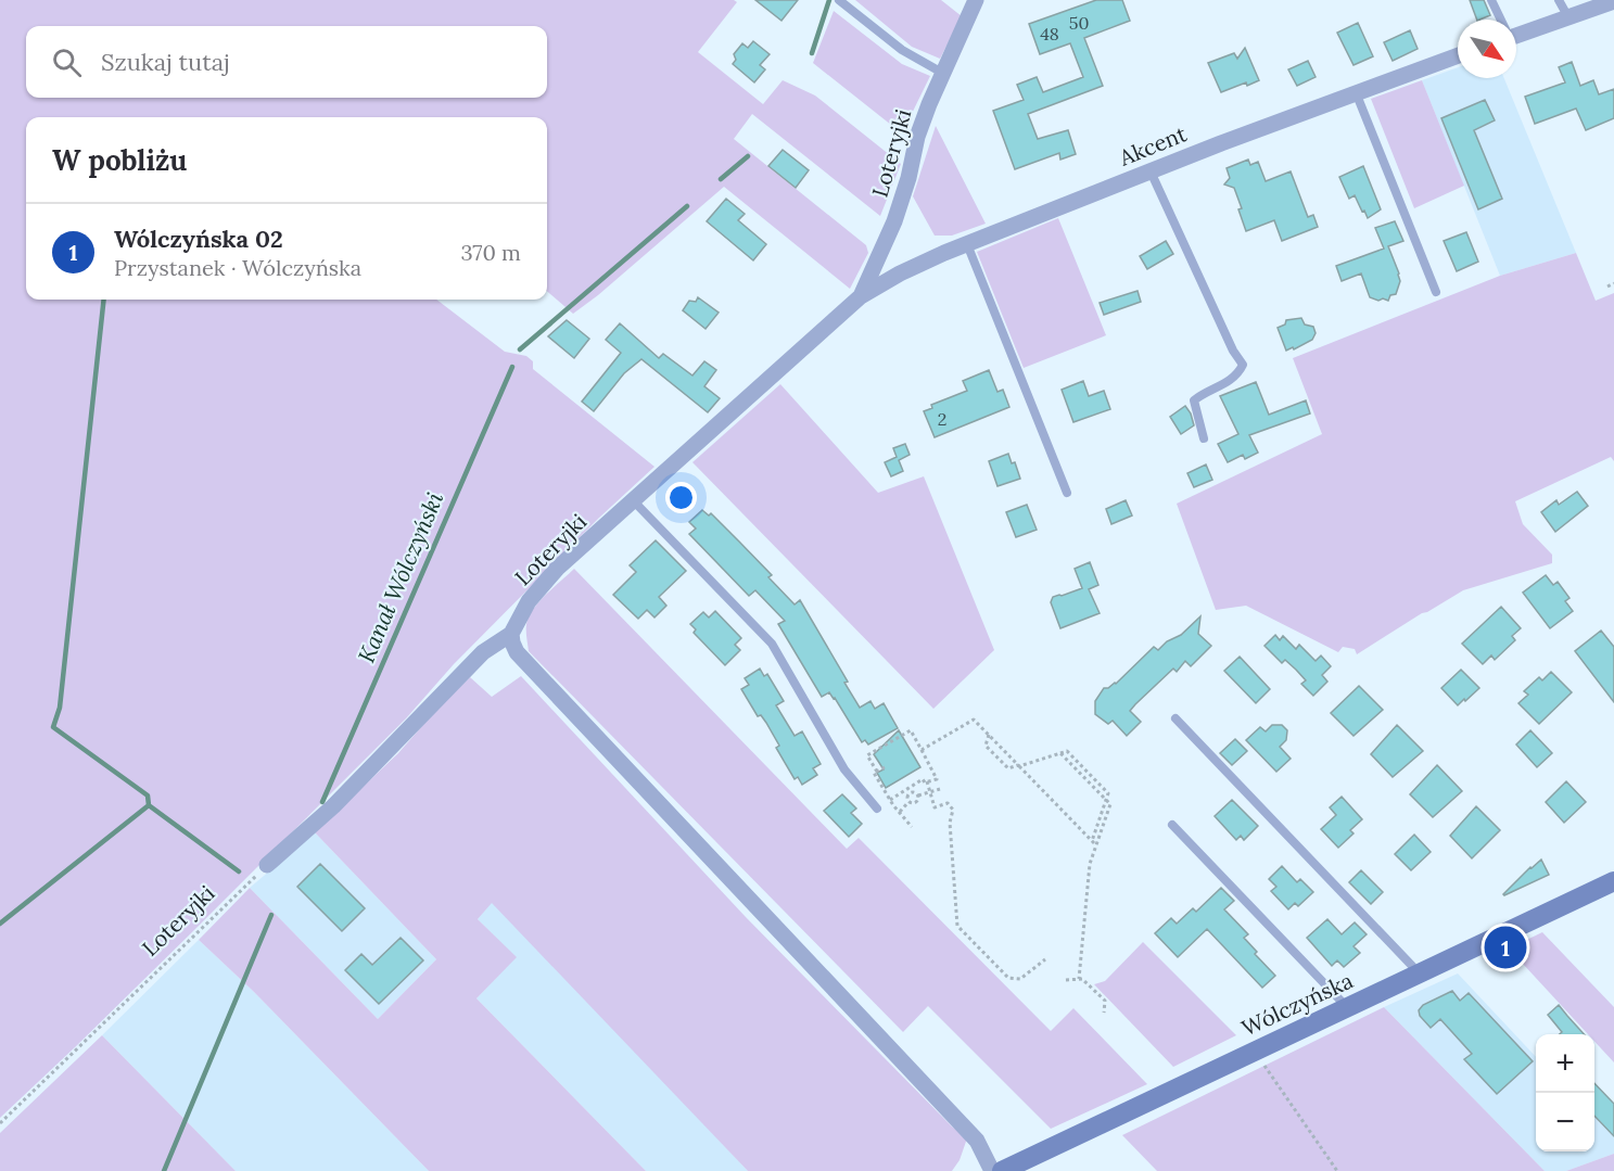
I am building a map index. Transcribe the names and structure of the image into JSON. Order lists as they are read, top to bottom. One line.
{"streets":{"street":["Akcent","Loteryjki","Wólczyńska"]},"crossings":[["Akcent","Loteryjki"]],"water":["Kanał Wólczyński"],"house_numbers":["50","48","2"],"north":"bottom right","page":{"search":"Szukaj tutaj","heading":"W pobliżu","list":[{"mark":"1","name":"Wólczyńska 02","note":"Przystanek · Wólczyńska","value":"370 m"}],"pins":"1","map_buttons":["+","−"]}}
